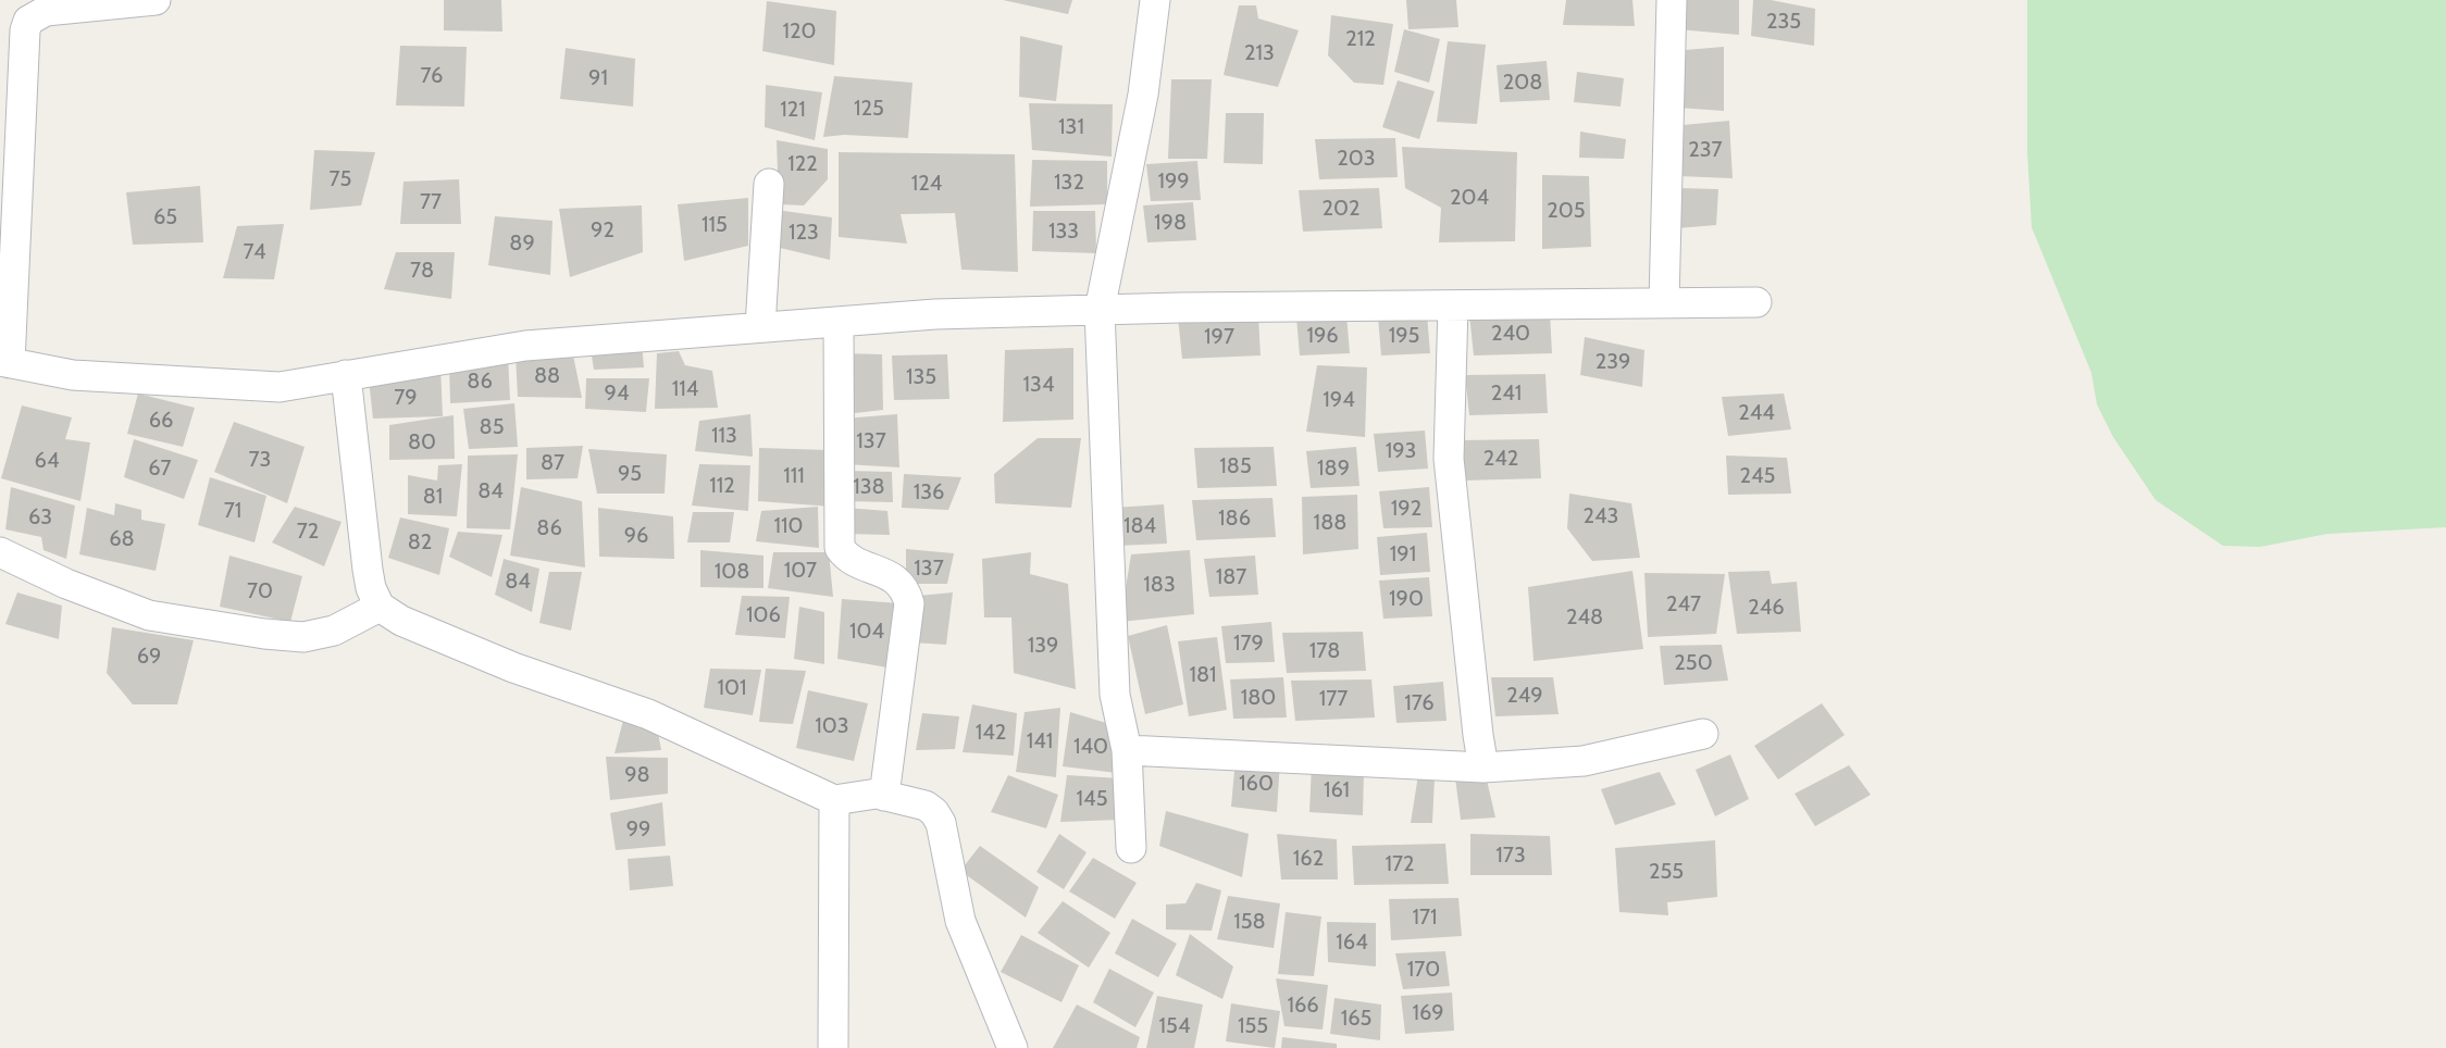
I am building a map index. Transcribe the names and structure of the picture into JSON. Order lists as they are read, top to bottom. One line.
{"house_numbers":["235","120","212","213","76","91","208","125","121","131","237","203","122","75","199","132","124","204","77","202","205","65","198","115","92","133","123","89","74","78","240","196","195","197","239","88","135","86","134","114","94","241","79","194","244","66","85","113","137","80","193","242","73","64","87","185","67","189","95","111","245","112","138","84","136","81","192","71","243","63","186","188","110","184","86","72","96","68","82","191","137","107","108","187","84","183","70","190","247","246","106","248","104","179","139","178","69","250","181","101","249","180","177","176","103","142","141","140","98","160","161","145","99","173","162","172","255","171","158","164","170","166","169","165","154","155"]}
